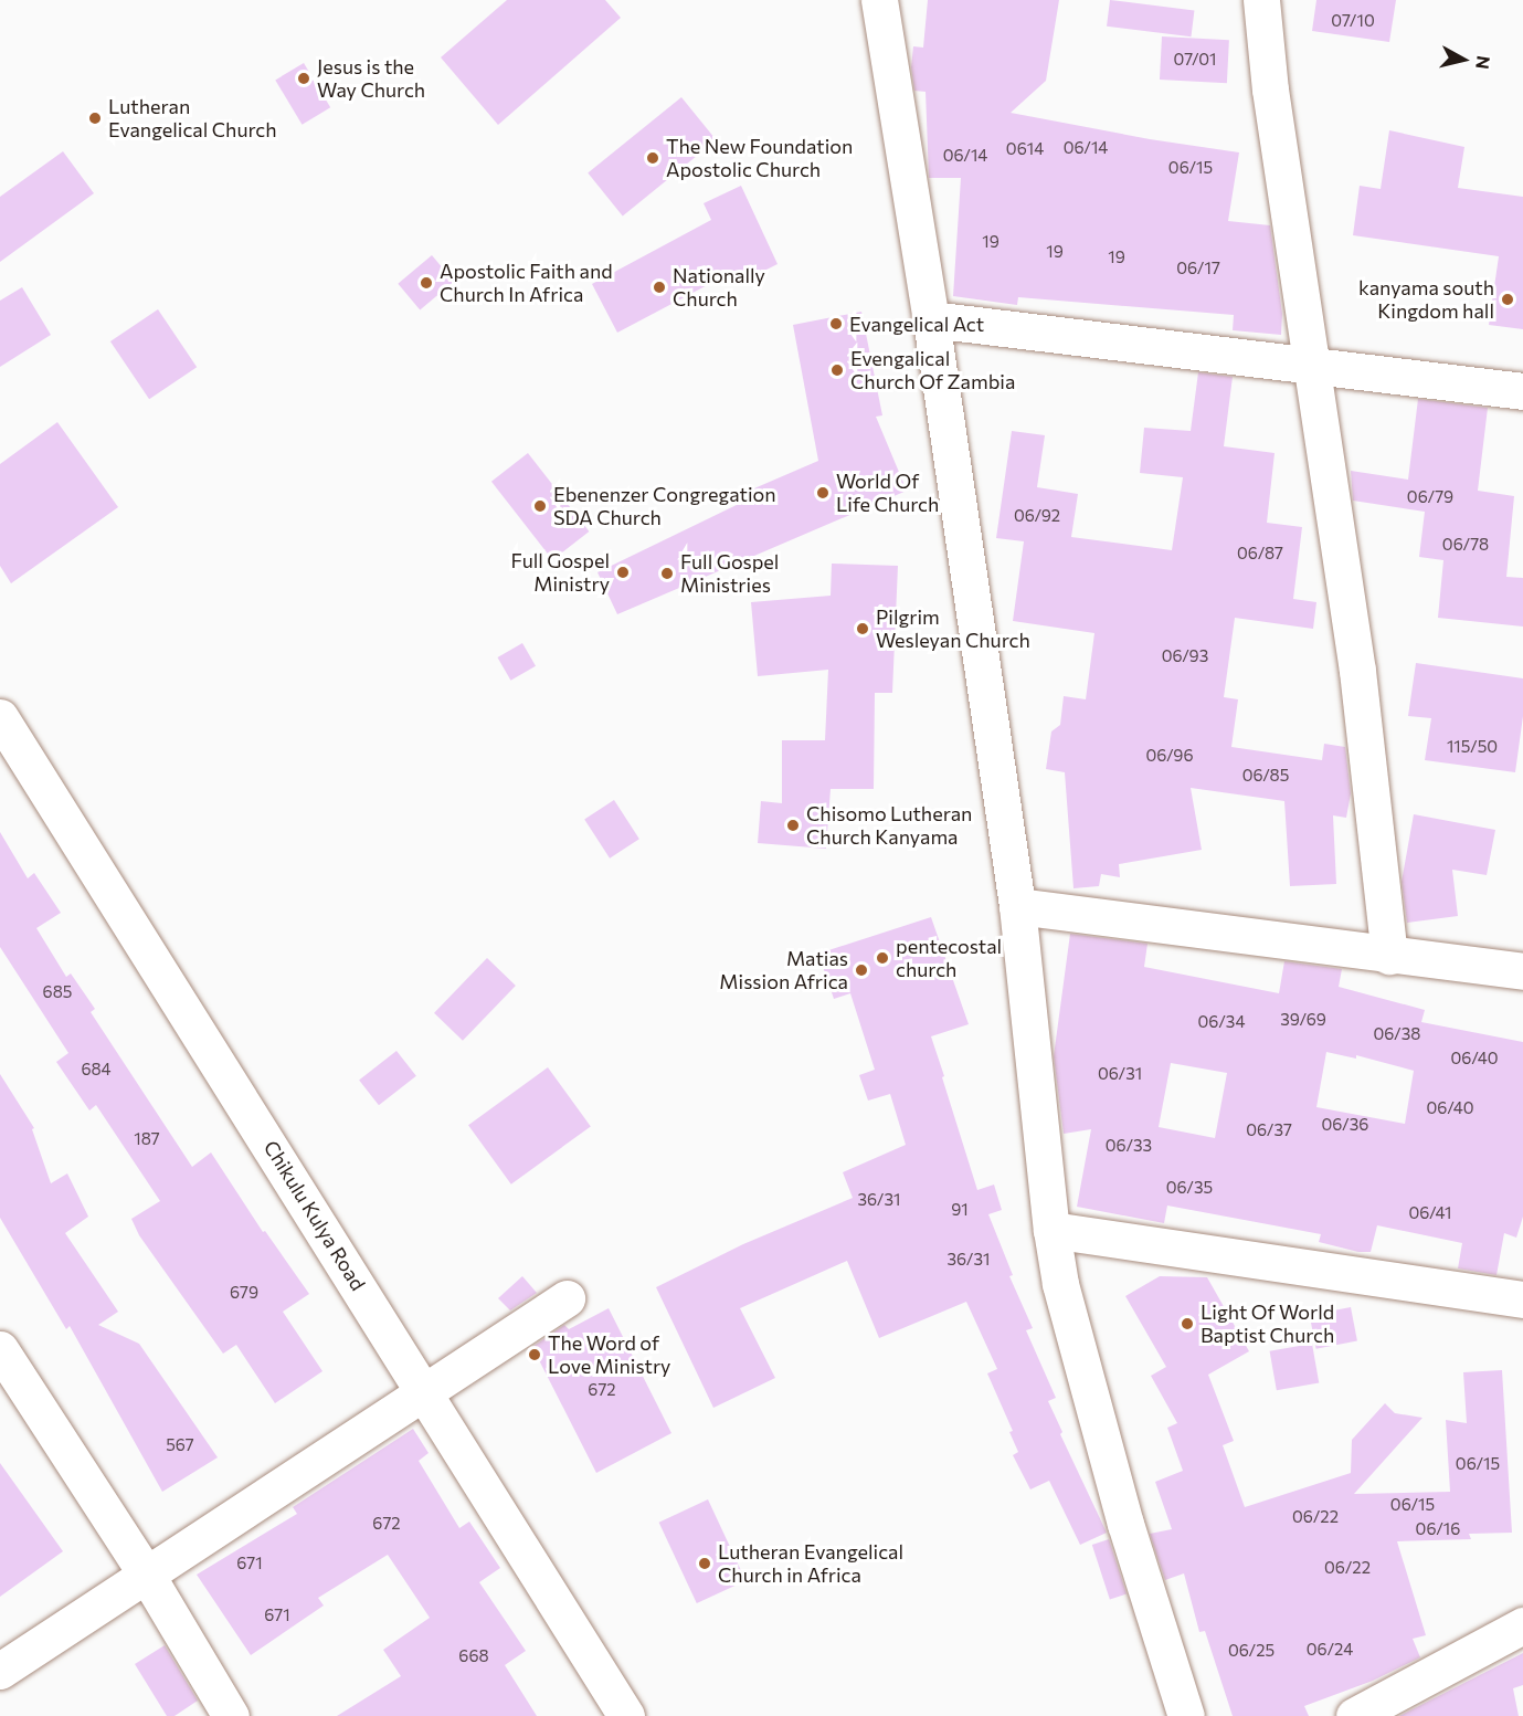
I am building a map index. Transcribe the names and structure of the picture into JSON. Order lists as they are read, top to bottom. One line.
{"streets":{"street":["Chikulu Kulya Road"]},"places":["Jesus is the Way Church","Lutheran Evangelical Church","The New Foundation Apostolic Church","Apostolic Faith and Church In Africa","Nationally Church","kanyama south Kingdom hall","Evangelical Act","Evengalical Church Of Zambia","World Of Life Church","Ebenenzer Congregation SDA Church","Full Gospel Ministry","Full Gospel Ministries","Pilgrim Wesleyan Church","Chisomo Lutheran Church Kanyama","pentecostal church","Matias Mission Africa","Light Of World Baptist Church","The Word of Love Ministry","Lutheran Evangelical Church in Africa"],"house_numbers":["07/10","07/01","06/14","0614","06/14","06/15","19","19","19","06/17","06/79","06/92","06/78","06/87","06/93","115/50","06/96","06/85","685","39/69","06/34","06/38","06/40","684","06/31","06/40","06/36","06/37","187","06/33","06/35","36/31","91","06/41","36/31","679","672","567","06/15","06/15","06/22","672","06/16","671","06/22","671","06/24","06/25","668"],"north":"right"}
